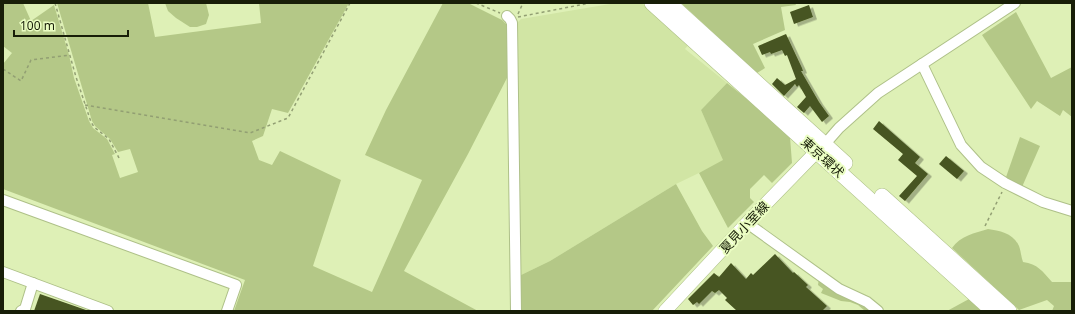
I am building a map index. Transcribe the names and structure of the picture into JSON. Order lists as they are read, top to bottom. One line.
{"streets":{"highway":["東京環状"],"main road":["夏見小室線"]},"crossings":[["東京環状","夏見小室線"]],"scale_bar":"100 m"}
